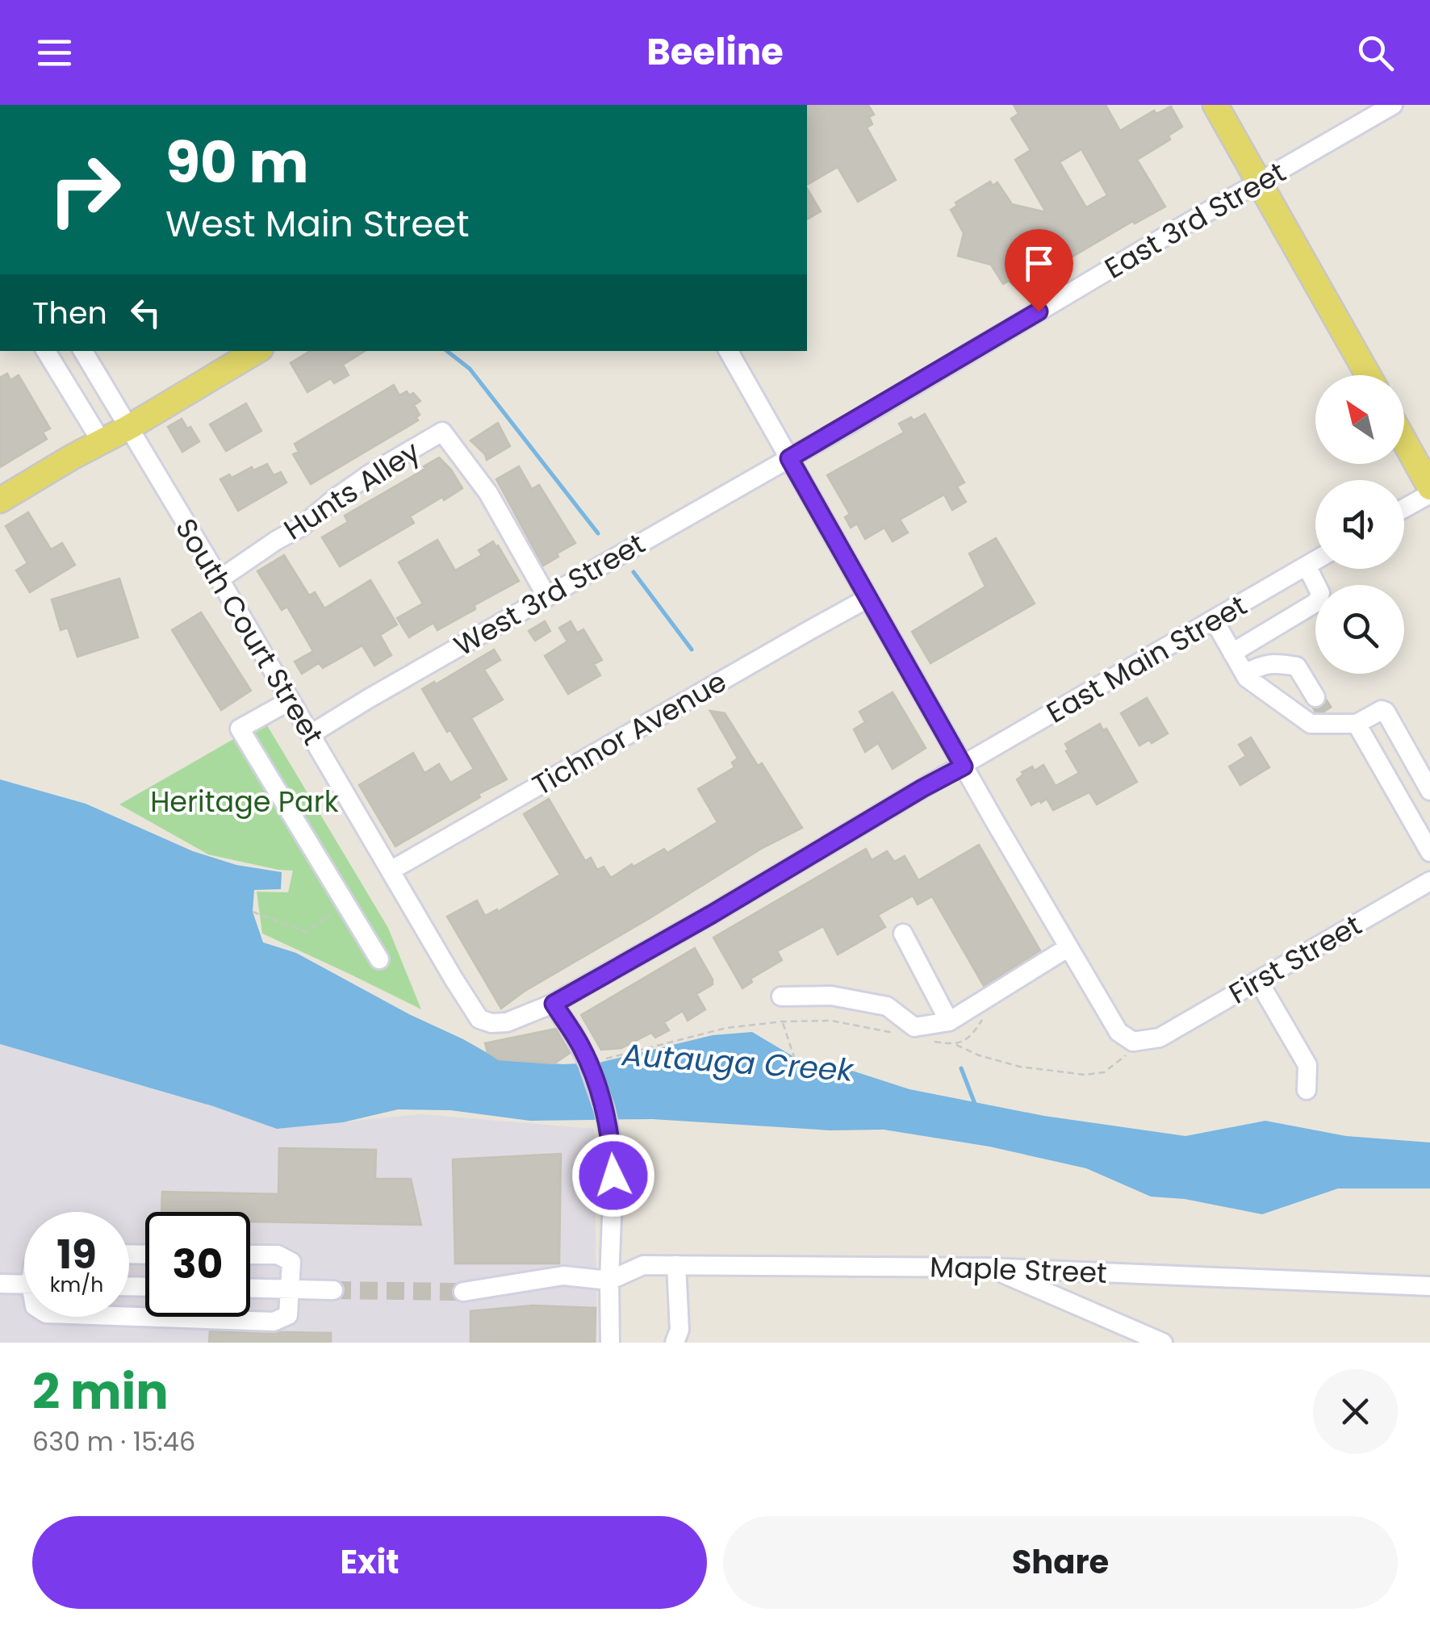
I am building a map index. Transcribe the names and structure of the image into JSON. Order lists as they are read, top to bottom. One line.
{"streets":{"street":["East 3rd Street","Hunts Alley","West 3rd Street","South Court Street","East Main Street","Tichnor Avenue","First Street","Maple Street"]},"crossings":[["East 3rd Street","West 3rd Street"],["Hunts Alley","West 3rd Street"],["Hunts Alley","South Court Street"],["West 3rd Street","South Court Street"],["South Court Street","East Main Street"],["South Court Street","Tichnor Avenue"]],"water":["Autauga Creek"],"parks":["Heritage Park"],"north":"top left","page":{"header":"Beeline","turn":["90 m","West Main Street"],"then":"Then","speed":"19 km/h","limit":"30","heading":["2 min","630 m · 15:46"],"buttons":["Exit","Share"]}}
